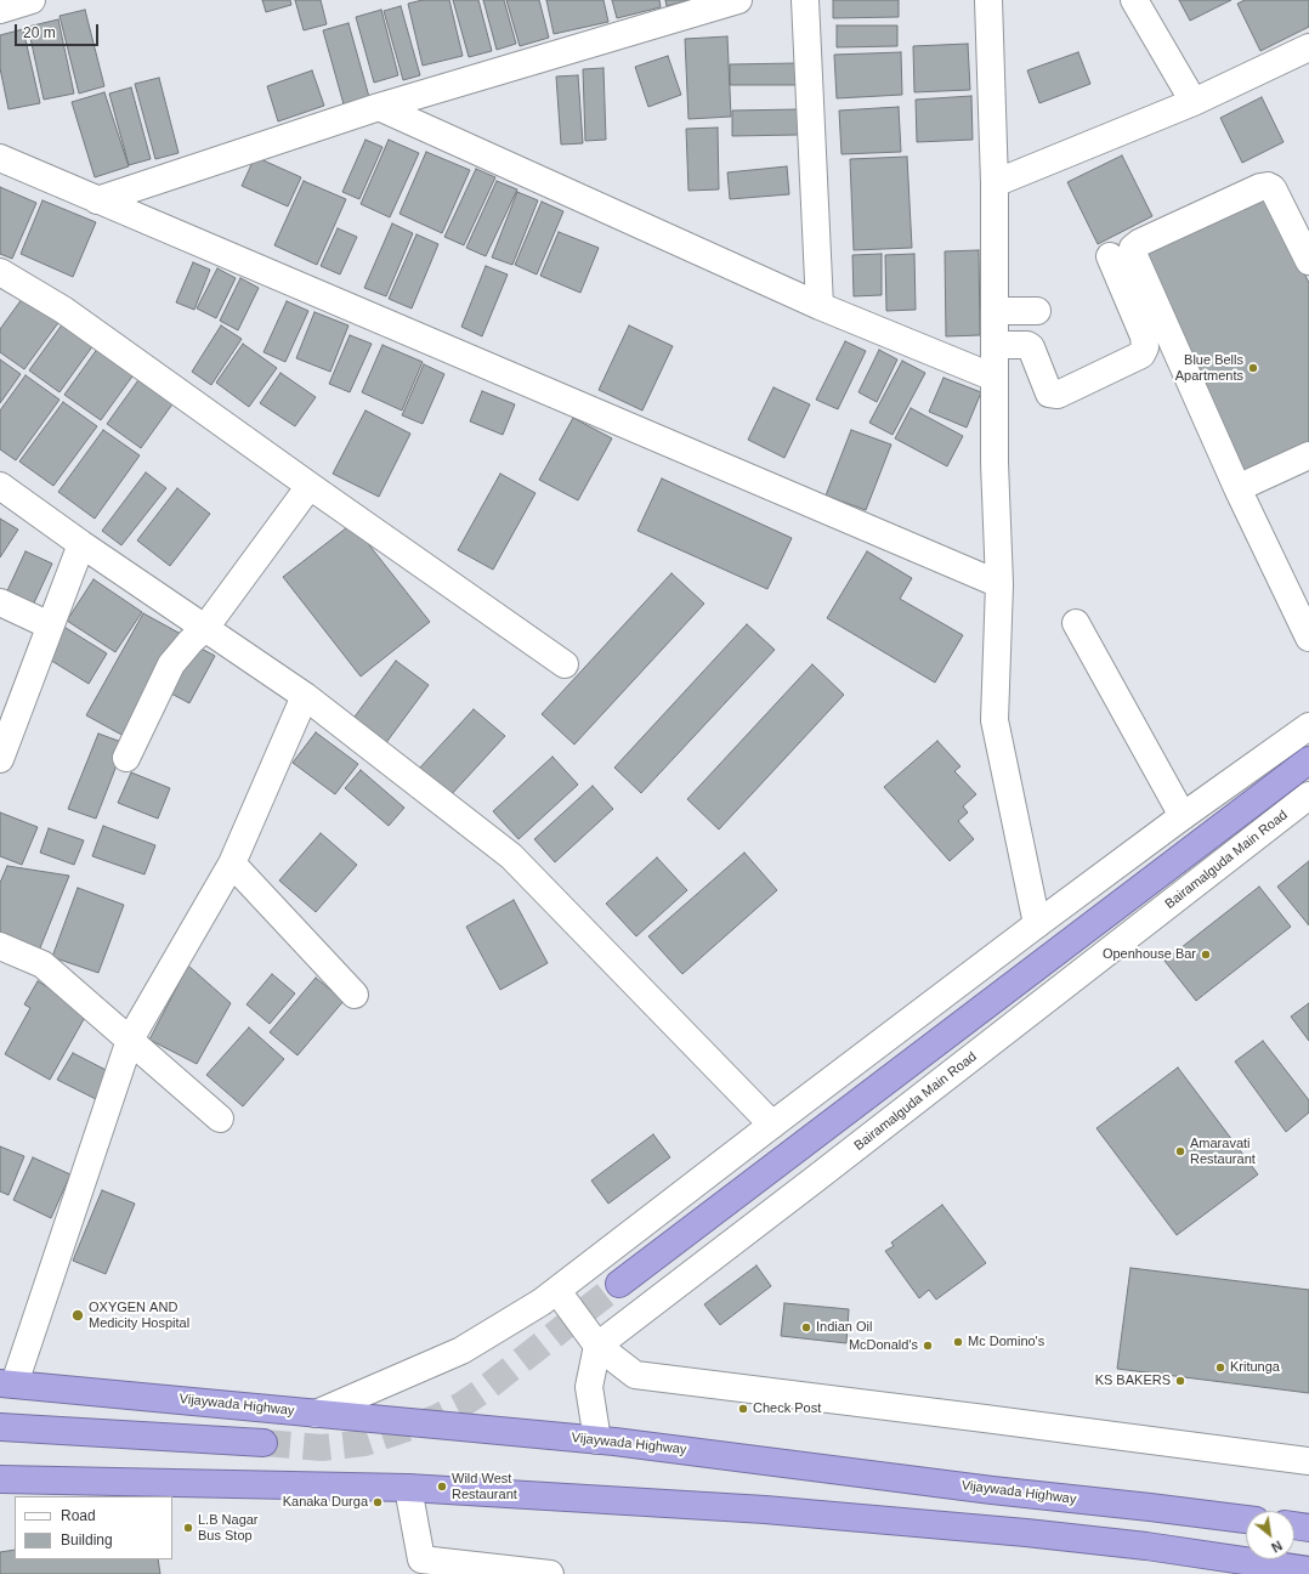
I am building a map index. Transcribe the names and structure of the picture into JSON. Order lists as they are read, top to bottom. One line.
{"streets":{"highway":["Vijaywada Highway"],"street":["Bairamalguda Main Road"]},"places":["Blue Bells Apartments","Openhouse Bar","Amaravati Restaurant","OXYGEN AND Medicity Hospital","Indian Oil","Mc Domino's","McDonald's","Kritunga","KS BAKERS","Check Post","Wild West Restaurant","Kanaka Durga","L.B Nagar Bus Stop"],"legend":["Road","Building"],"scale_bar":"20 m","north":"bottom right"}
